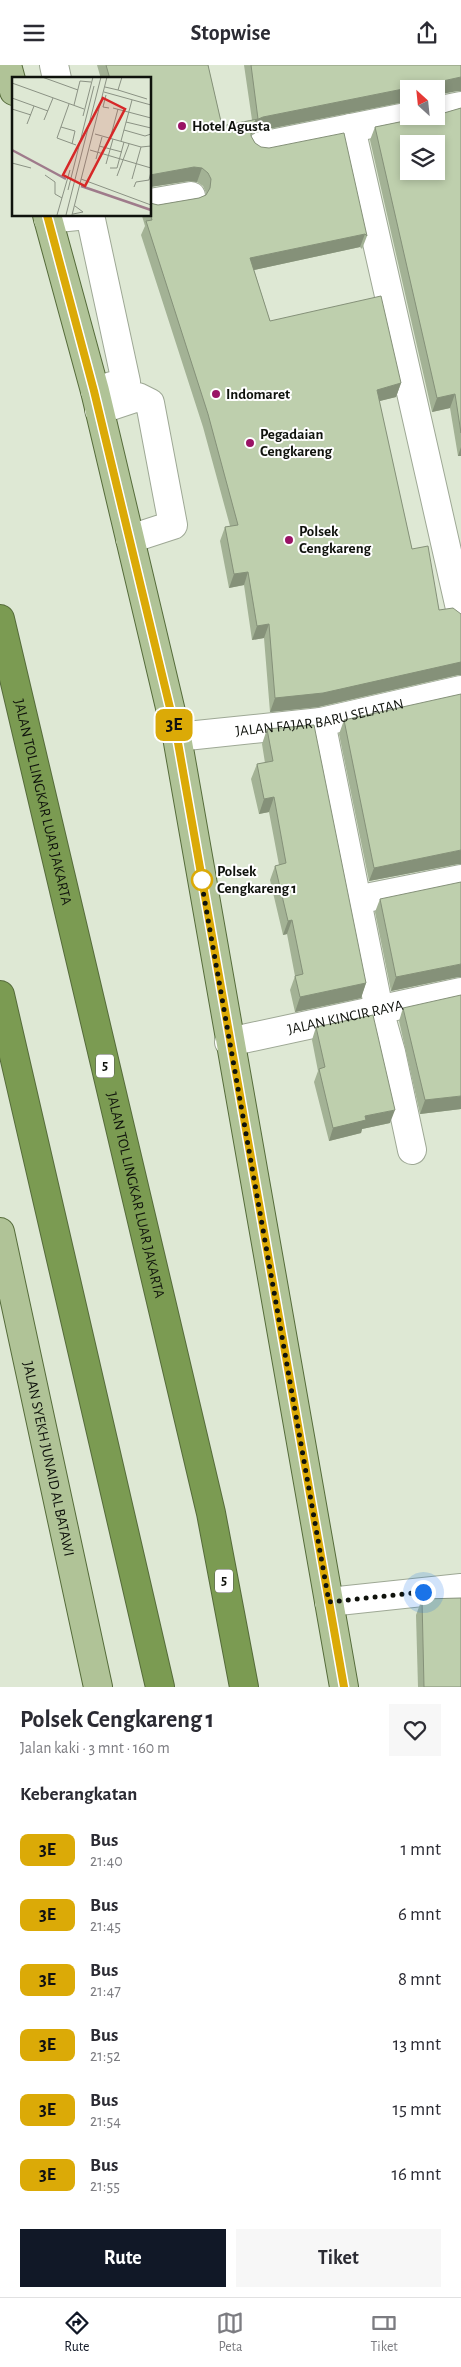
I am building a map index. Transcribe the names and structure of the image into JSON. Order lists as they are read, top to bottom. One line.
{"streets":{"highway":["JALAN TOL LINGKAR LUAR JAKARTA","5"],"main road":["JALAN SYEKH JUNAID AL BATAWI"],"street":["JALAN FAJAR BARU SELATAN","JALAN KINCIR RAYA"]},"places":["Hotel Agusta","Indomaret","Pegadaian Cengkareng","Polsek Cengkareng","Polsek Cengkareng 1"],"lines":["bus line 3E"],"north":"top left","page":{"header":"Stopwise","on_map":"3E","heading":[["Polsek Cengkareng 1","Jalan kaki · 3 mnt · 160 m"],"Keberangkatan"],"list":[{"mark":"3E","name":"Bus","note":"21:40","value":"1 mnt"},{"mark":"3E","name":"Bus","note":"21:45","value":"6 mnt"},{"mark":"3E","name":"Bus","note":"21:47","value":"8 mnt"},{"mark":"3E","name":"Bus","note":"21:52","value":"13 mnt"},{"mark":"3E","name":"Bus","note":"21:54","value":"15 mnt"},{"mark":"3E","name":"Bus","note":"21:55","value":"16 mnt"}],"buttons":["Rute","Tiket"],"tabs":["Rute","Peta","Tiket"]}}
